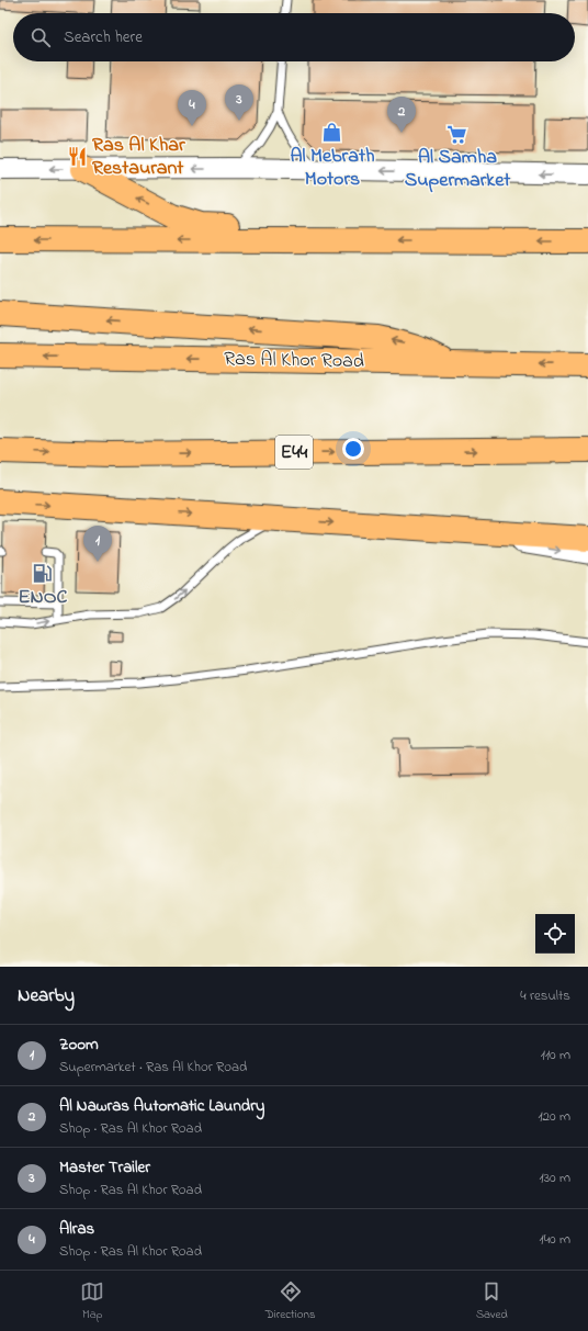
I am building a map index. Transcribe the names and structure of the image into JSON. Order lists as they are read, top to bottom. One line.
{"streets":{"highway":["Ras Al Khor Road","E44"]},"places":{"shop":["Al Mebrath Motors"],"supermarket":["Al Samha Supermarket"],"restaurant":["Ras Al Khar Restaurant"],"fuel station":["ENOC"]},"page":{"search":"Search here","pins":["3","4","2","1"],"heading":["Nearby","4 results"],"list":[{"mark":"1","name":"Zoom","note":"Supermarket · Ras Al Khor Road","value":"110 m"},{"mark":"2","name":"Al Nawras Automatic Laundry","note":"Shop · Ras Al Khor Road","value":"120 m"},{"mark":"3","name":"Master Trailer","note":"Shop · Ras Al Khor Road","value":"130 m"},{"mark":"4","name":"Alras","note":"Shop · Ras Al Khor Road","value":"140 m"}],"nav":["Map","Directions","Saved"]}}
